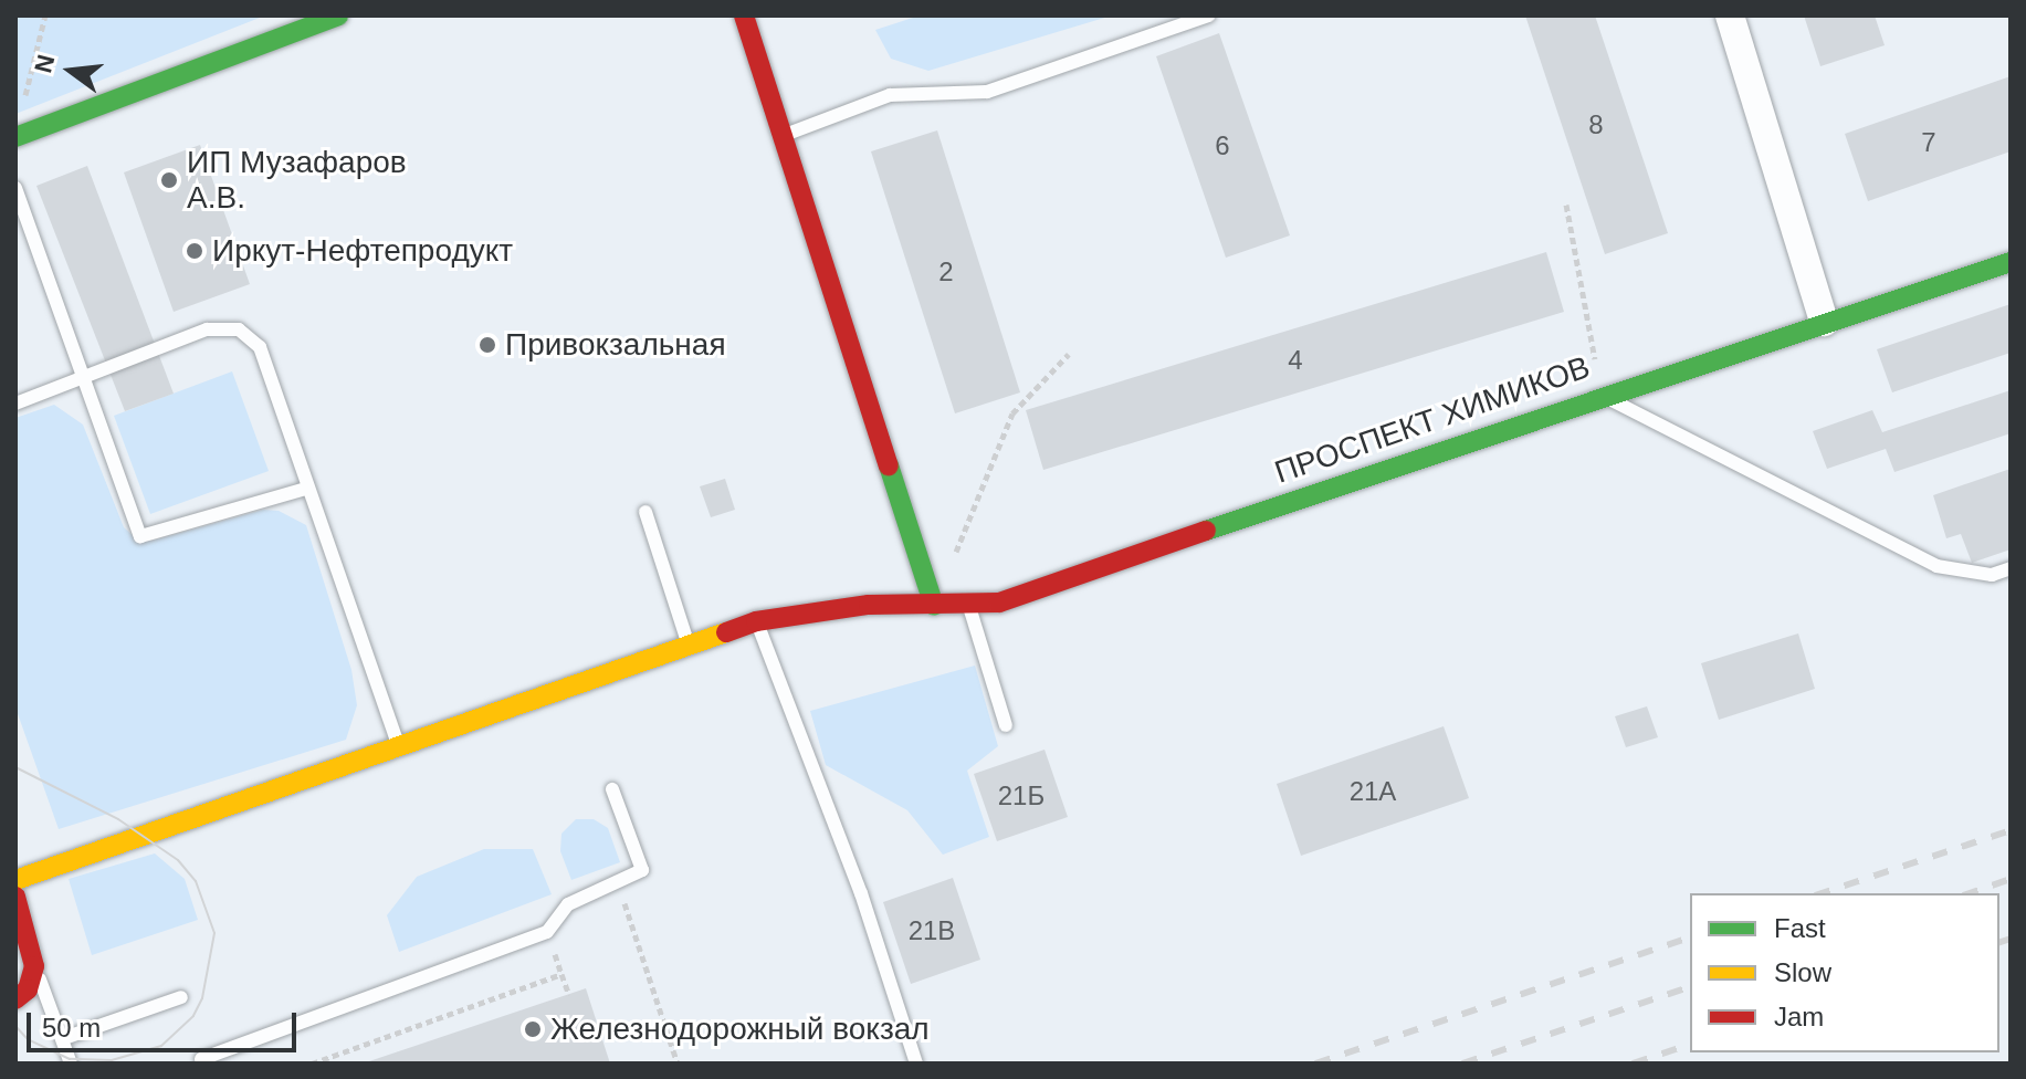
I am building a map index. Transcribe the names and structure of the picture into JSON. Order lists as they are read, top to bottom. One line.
{"streets":{"street":["ПРОСПЕКТ ХИМИКОВ"]},"places":["ИП Музафаров А.В.","Иркут-Нефтепродукт","Привокзальная","Железнодорожный вокзал"],"house_numbers":["8","7","6","2","4","21А","21Б","21В"],"legend":["Fast","Slow","Jam"],"scale_bar":"50 m","north":"left"}
